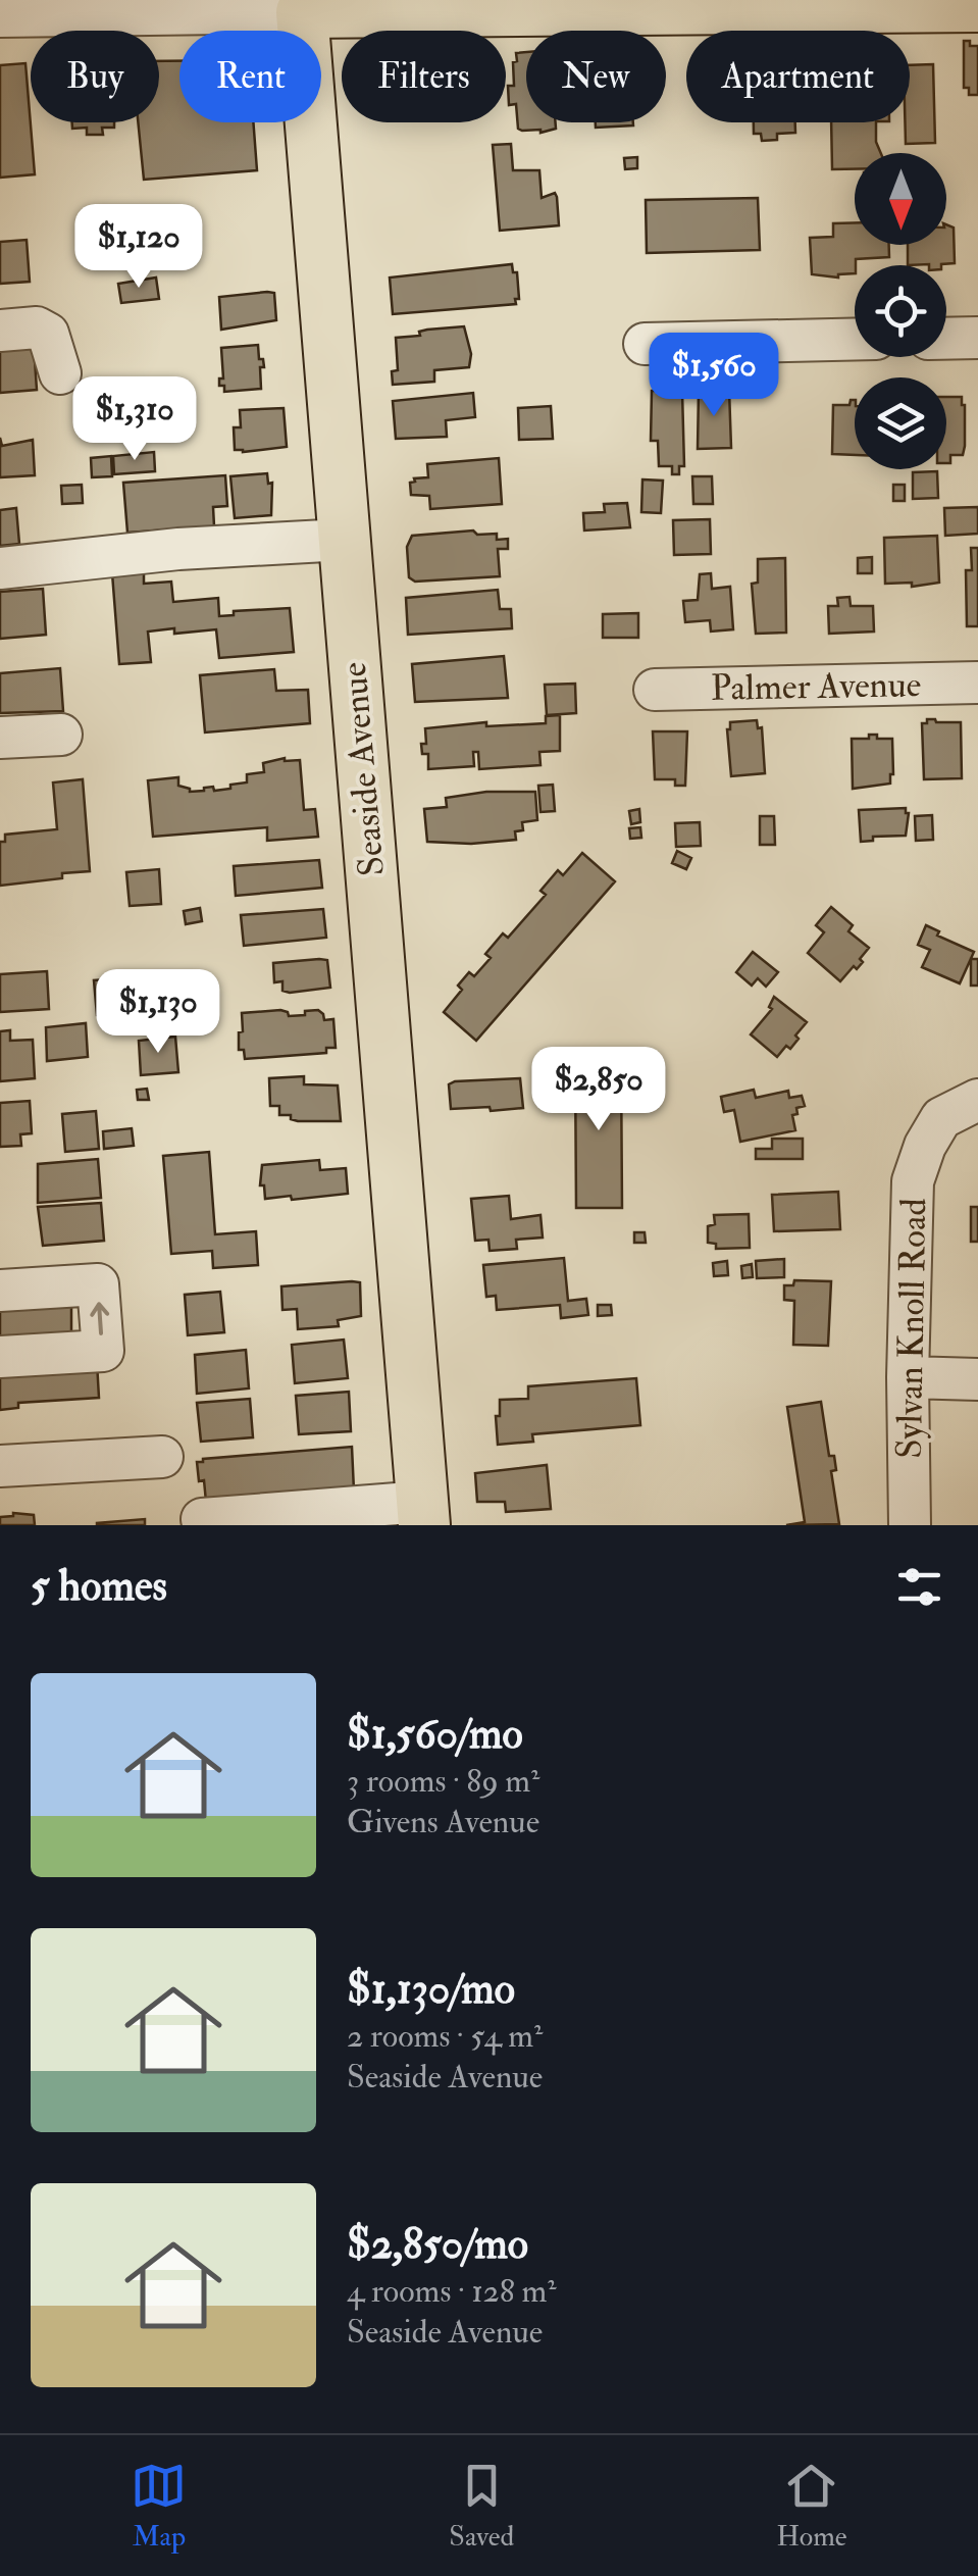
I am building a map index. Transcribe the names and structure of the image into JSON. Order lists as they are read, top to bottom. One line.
{"streets":{"main road":["Seaside Avenue"],"street":["Palmer Avenue","Sylvan Knoll Road"]},"north":"bottom","page":{"chip":["Buy","Rent","Filters","New","Apartment"],"price":["$1,120","$1,560","$1,310","$1,130","$2,850"],"heading":"5 homes","list":[{"name":"$1,560/mo","note":"3 rooms · 89 m² · Givens Avenue"},{"name":"$1,130/mo","note":"2 rooms · 54 m² · Seaside Avenue"},{"name":"$2,850/mo","note":"4 rooms · 128 m² · Seaside Avenue"}],"tabs":["Map","Saved","Home"]}}
